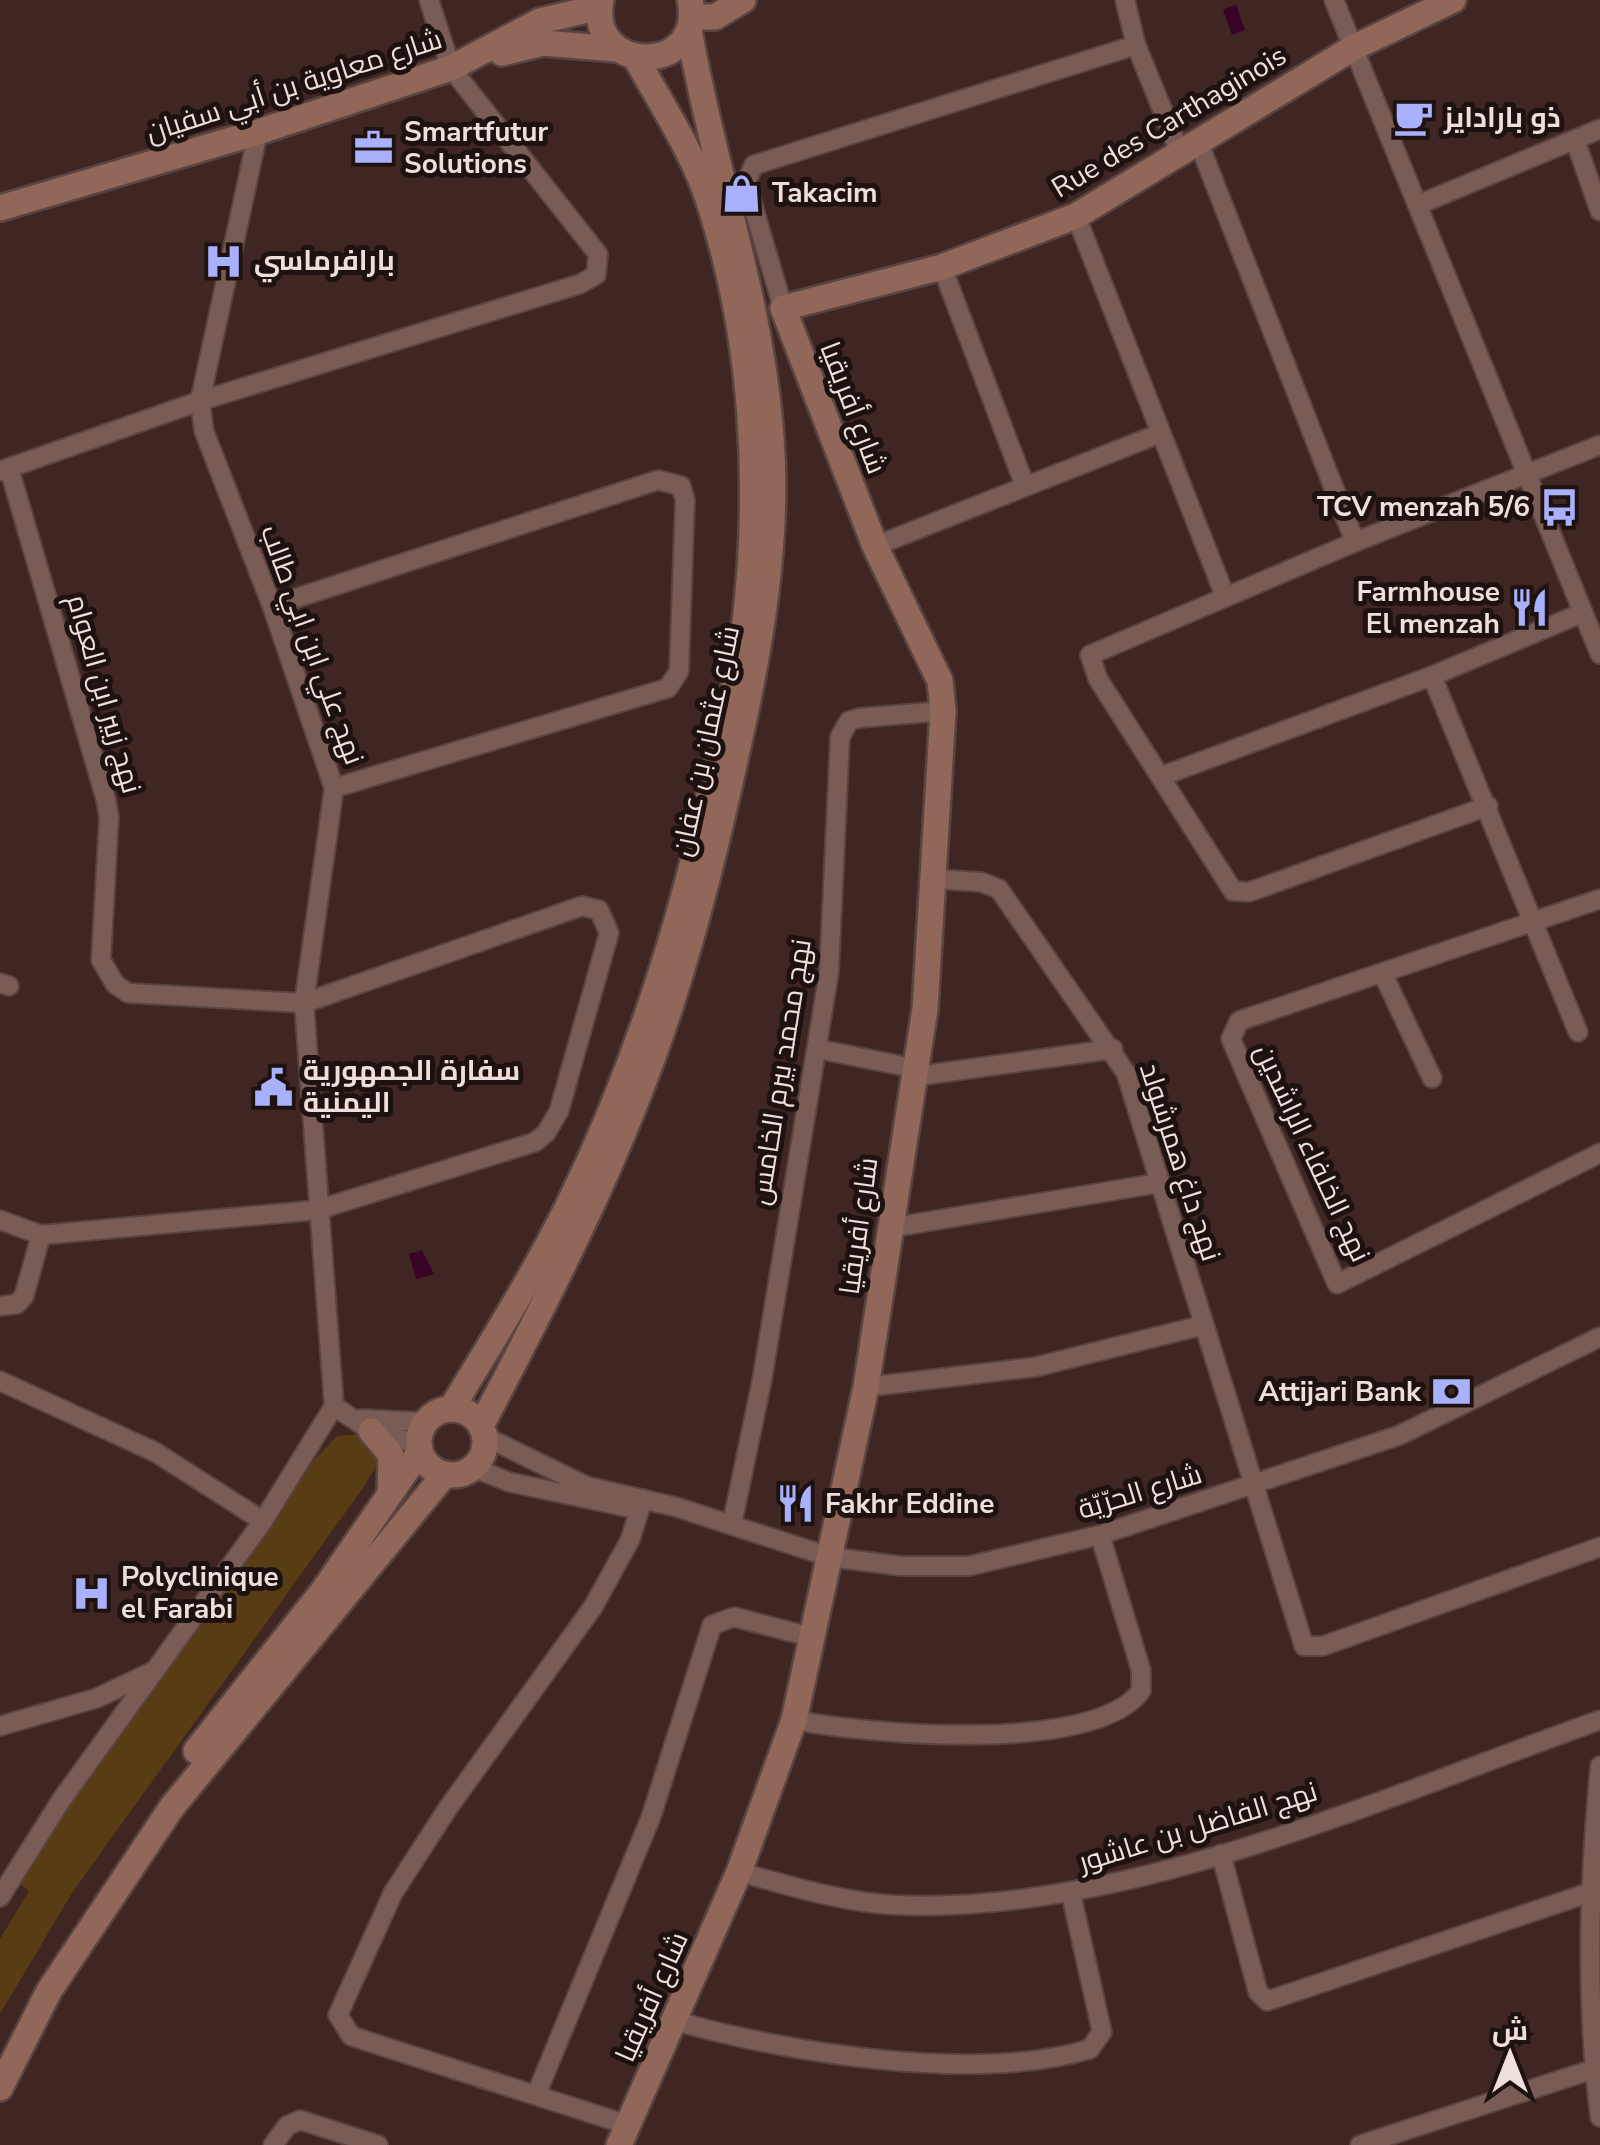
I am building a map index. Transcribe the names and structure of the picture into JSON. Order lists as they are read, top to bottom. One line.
{"streets":{"main road":["شارع معاوية بن أبي سفيان","Rue des Carthaginois","شارع أفريقيا","شارع عثمان بن عفان"],"street":["نهج علي ابن ابي طالب","نهج زبير ابن العوام","نهج محمد بيرم الخامس","نهج الخلفاء الراشدين","نهج داغ همرشولد","شارع الحرّيّة","نهج الفاضل بن عاشور"]},"crossings":[["شارع معاوية بن أبي سفيان","نهج علي ابن ابي طالب"],["شارع معاوية بن أبي سفيان","شارع عثمان بن عفان"],["Rue des Carthaginois","شارع أفريقيا"],["شارع أفريقيا","نهج محمد بيرم الخامس"],["شارع أفريقيا","نهج داغ همرشولد"],["شارع أفريقيا","شارع الحرّيّة"],["شارع أفريقيا","نهج الفاضل بن عاشور"],["نهج علي ابن ابي طالب","نهج زبير ابن العوام"],["شارع عثمان بن عفان","شارع الحرّيّة"],["نهج محمد بيرم الخامس","شارع الحرّيّة"],["نهج داغ همرشولد","شارع الحرّيّة"]],"places":{"cafe":["ذو بارادايز"],"office":["Smartfutur Solutions"],"shop":["Takacim"],"hospital":["بارافرماسي","Polyclinique el Farabi"],"bus stop":["TCV menzah 5/6"],"restaurant":["Farmhouse El menzah","Fakhr Eddine"],"public building":["سفارة الجمهورية اليمنية"],"bank":["Attijari Bank"]},"north":"top"}
